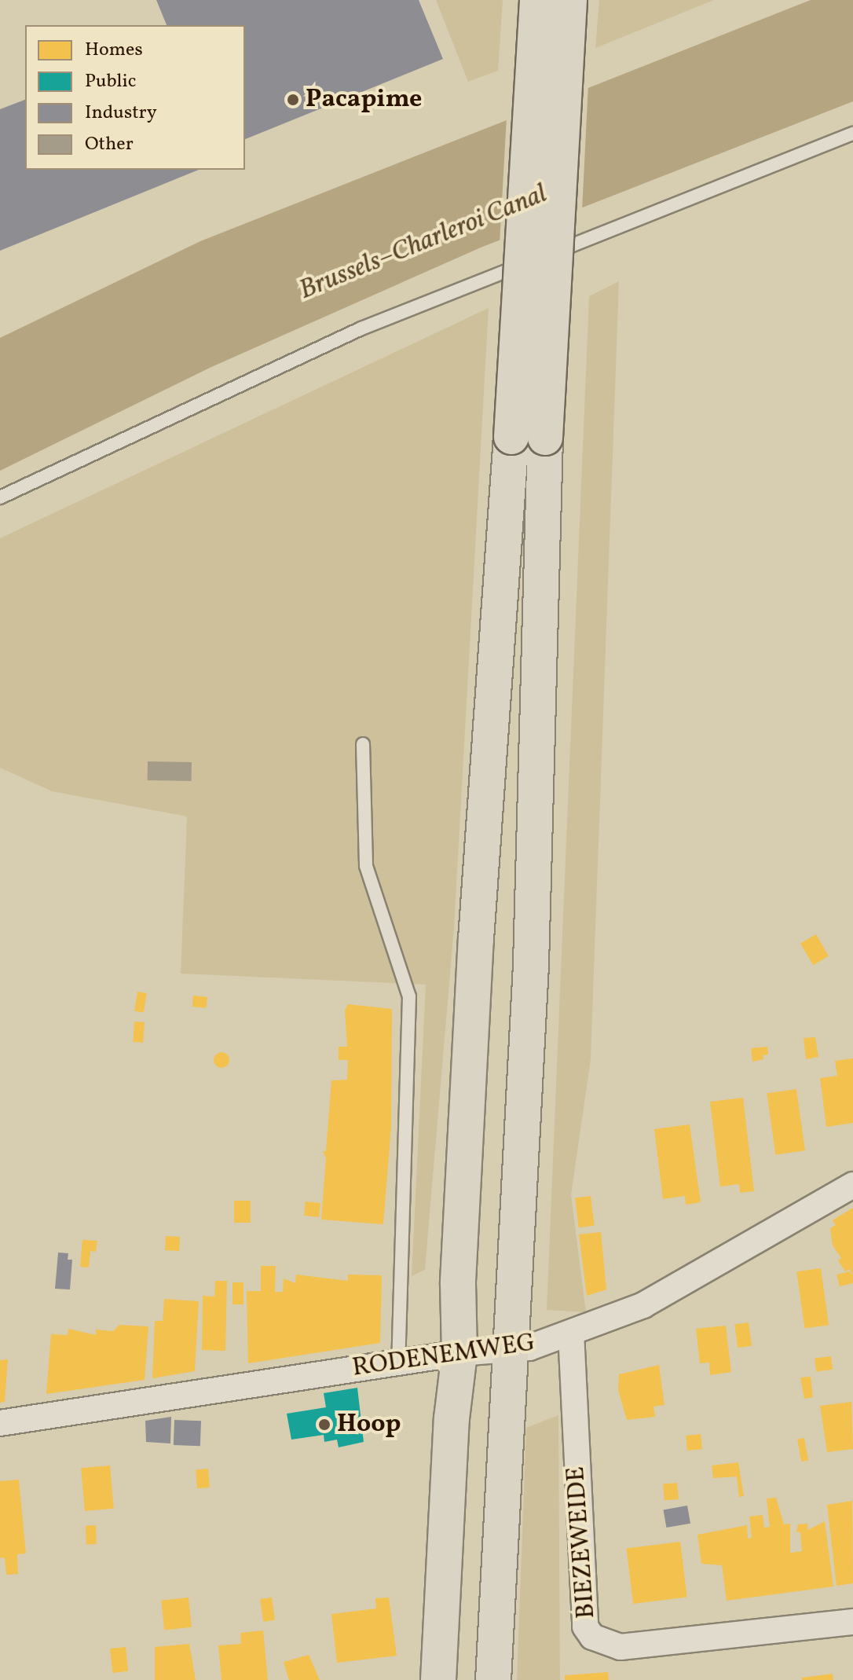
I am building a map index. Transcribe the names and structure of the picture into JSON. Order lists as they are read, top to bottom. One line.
{"streets":{"street":["RODENEMWEG","BIEZEWEIDE"]},"crossings":[["RODENEMWEG","BIEZEWEIDE"]],"water":["Brussels–Charleroi Canal"],"places":["Pacapime","Hoop"],"legend":["Homes","Public","Industry","Other"]}
